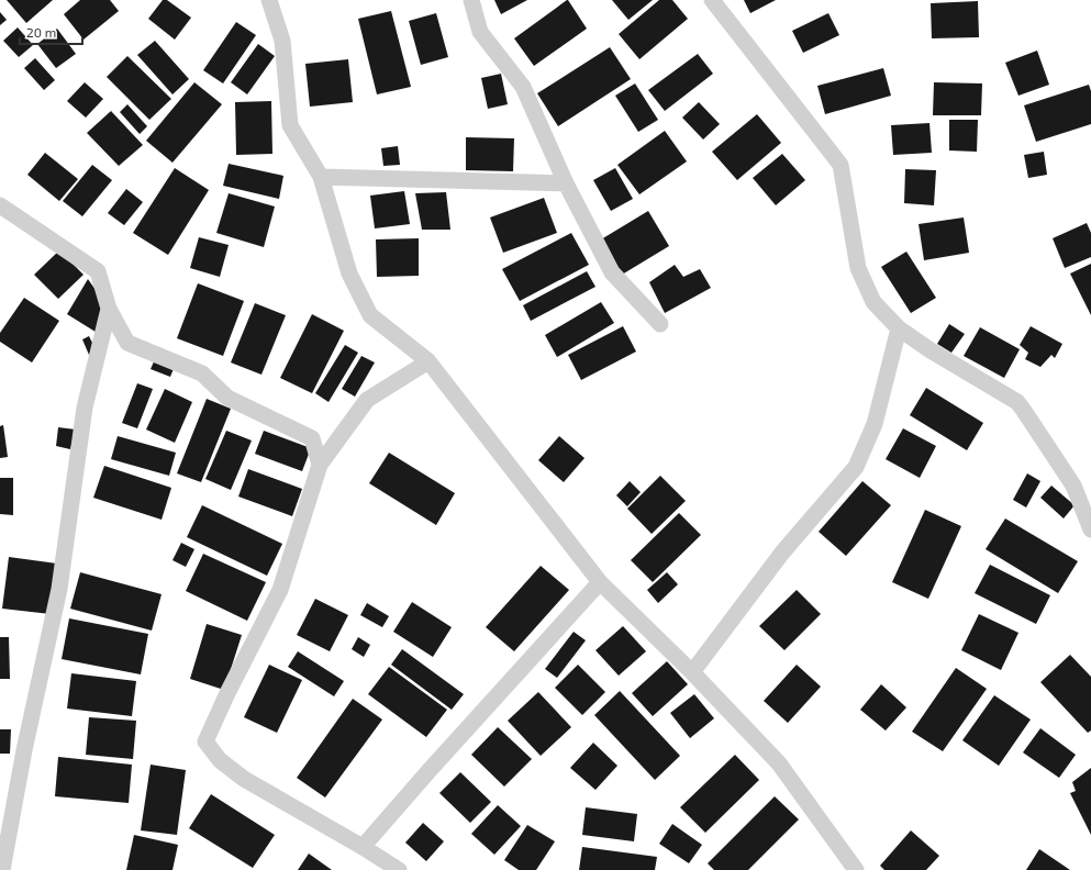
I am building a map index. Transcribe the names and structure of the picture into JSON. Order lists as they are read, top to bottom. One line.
{"scale_bar":"20 m"}
